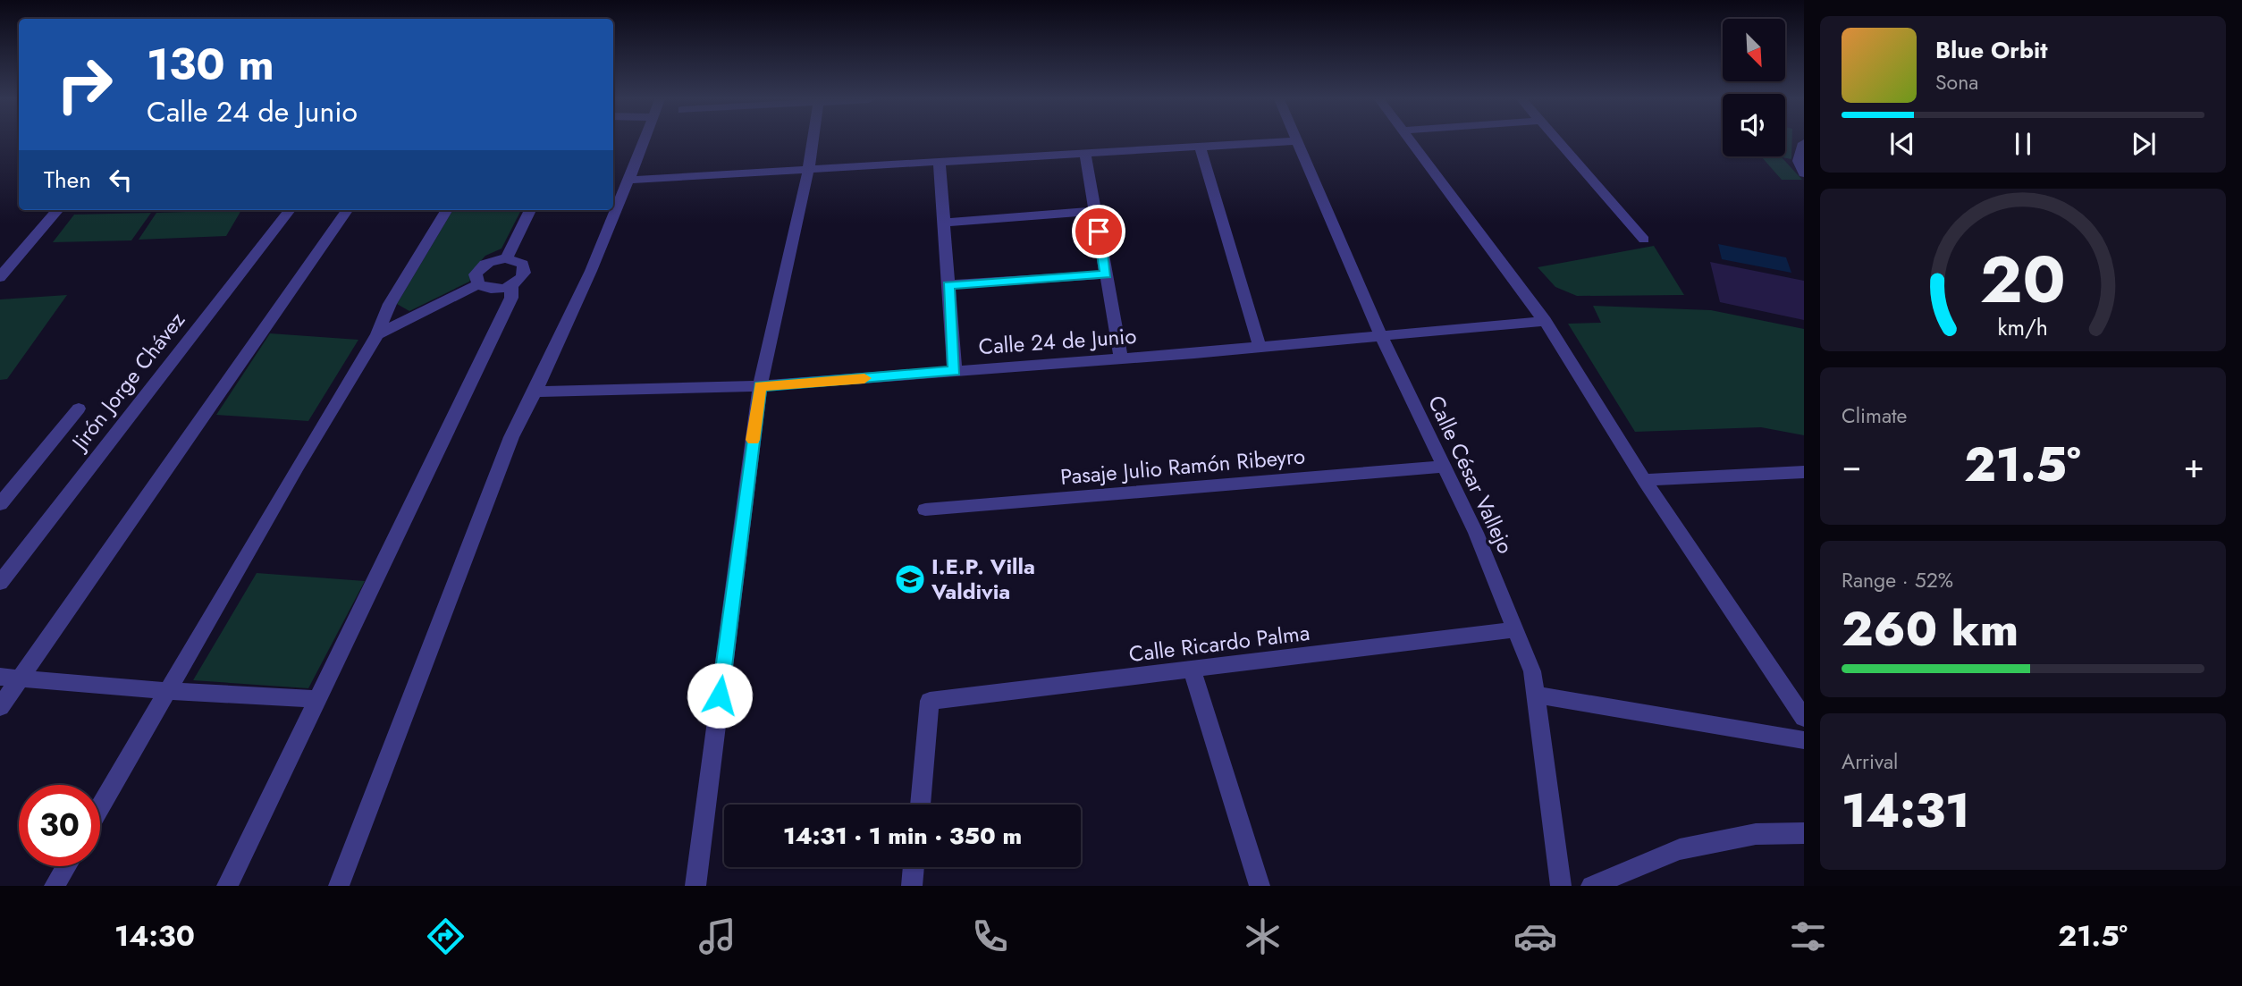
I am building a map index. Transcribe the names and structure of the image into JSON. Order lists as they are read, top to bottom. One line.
{"streets":{"street":["Calle 24 de Junio","Jirón Jorge Chávez","Pasaje Julio Ramón Ribeyro","Calle César Vallejo","Calle Ricardo Palma"]},"crossings":[["Calle 24 de Junio","Calle César Vallejo"],["Pasaje Julio Ramón Ribeyro","Calle César Vallejo"],["Calle César Vallejo","Calle Ricardo Palma"]],"places":{"school or university":["I.E.P. Villa Valdivia"]},"north":"bottom right","page":{"turn":["130 m","Calle 24 de Junio"],"song":["Blue Orbit","Sona"],"then":"Then","tile":["Climate",["Range · 52%","260 km"],["Arrival","14:31"]],"heat":["−","21.5°","+"],"limit":"30","trip":"14:31 · 1 min · 350 m","tabs":["14:30","21.5°"],"gauge":["20","km/h"]}}
